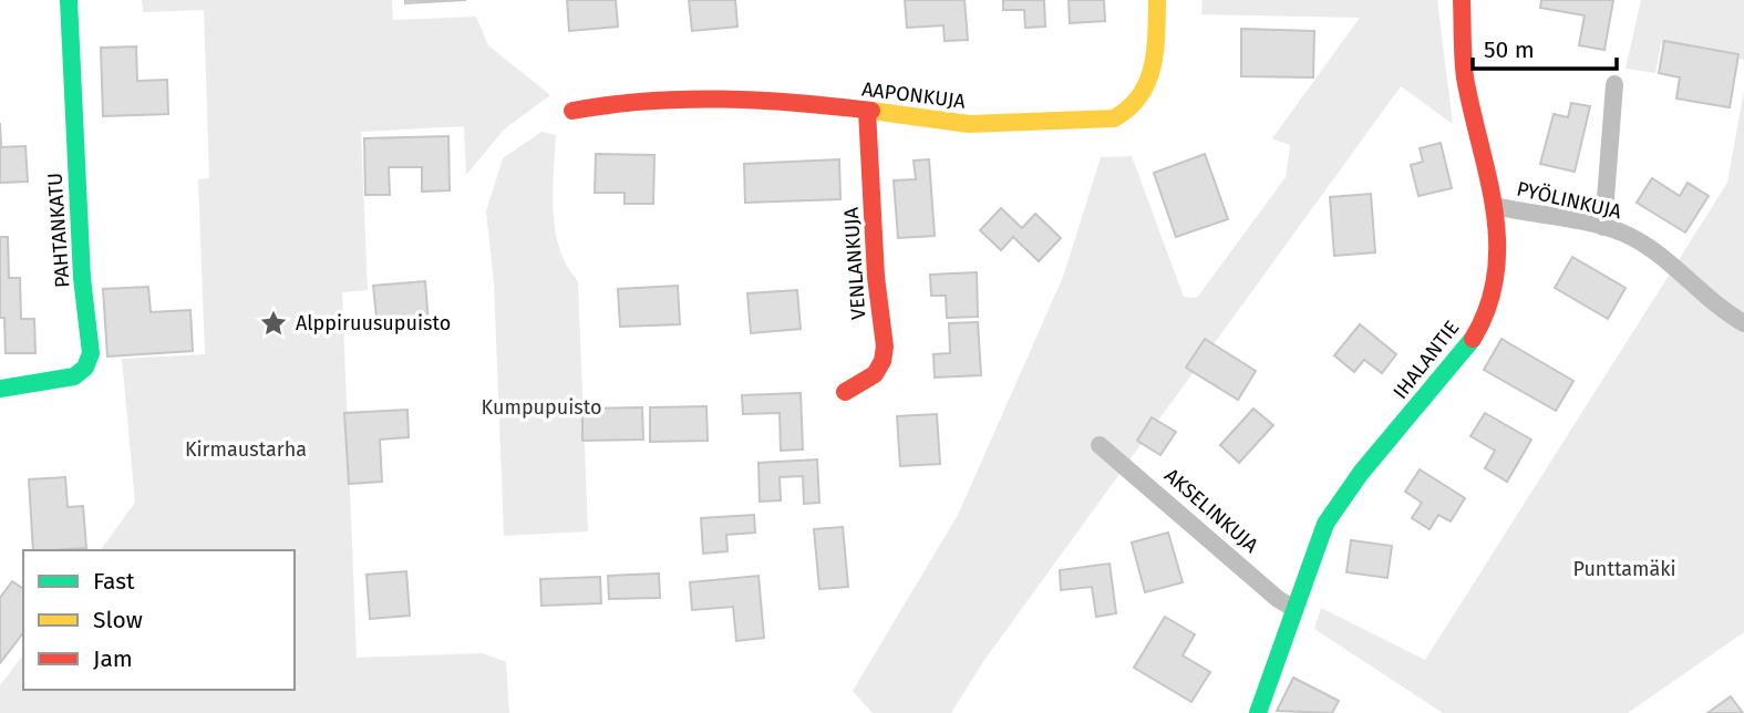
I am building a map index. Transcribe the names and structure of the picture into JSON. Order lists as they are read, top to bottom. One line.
{"streets":{"street":["AAPONKUJA","PYÖLINKUJA","PAHTANKATU","VENLANKUJA","IHALANTIE","AKSELINKUJA"]},"crossings":[["AAPONKUJA","VENLANKUJA"],["PYÖLINKUJA","IHALANTIE"],["IHALANTIE","AKSELINKUJA"]],"parks":["Kumpupuisto","Kirmaustarha","Punttamäki"],"places":{"place":["Alppiruusupuisto"]},"legend":["Fast","Slow","Jam"],"scale_bar":"50 m"}
